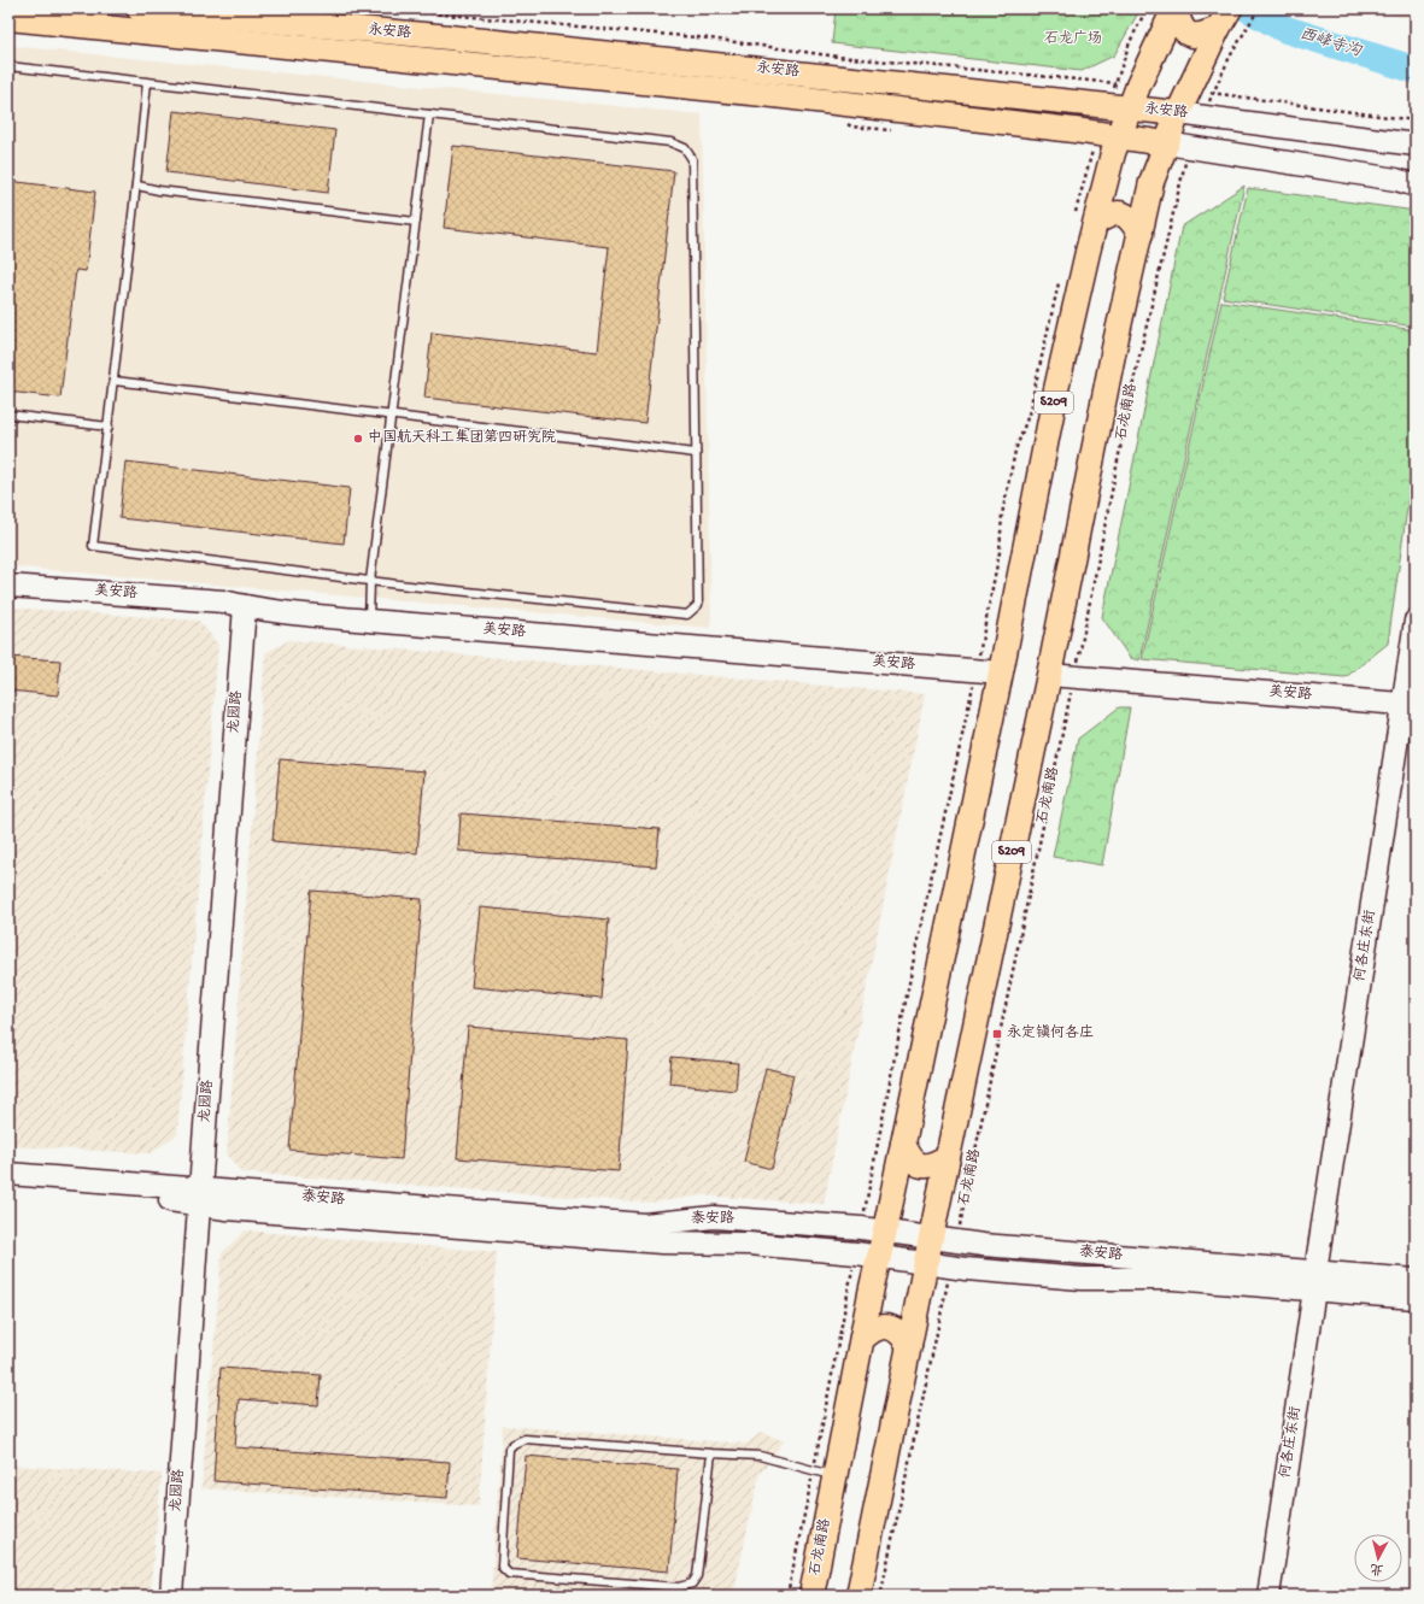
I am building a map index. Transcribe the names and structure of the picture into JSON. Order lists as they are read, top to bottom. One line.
{"streets":{"main road":["永安路","S209","石龙南路","美安路","龙园路","何各庄东街","泰安路"]},"crossings":[["永安路","石龙南路"],["石龙南路","美安路"],["石龙南路","泰安路"],["美安路","龙园路"],["美安路","何各庄东街"],["龙园路","泰安路"],["何各庄东街","泰安路"]],"water":["西峰寺沟"],"parks":["石龙广场"],"places":{"other":["中国航天科工集团第四研究院"],"transit":["永定镇何各庄"]},"north":"bottom"}
